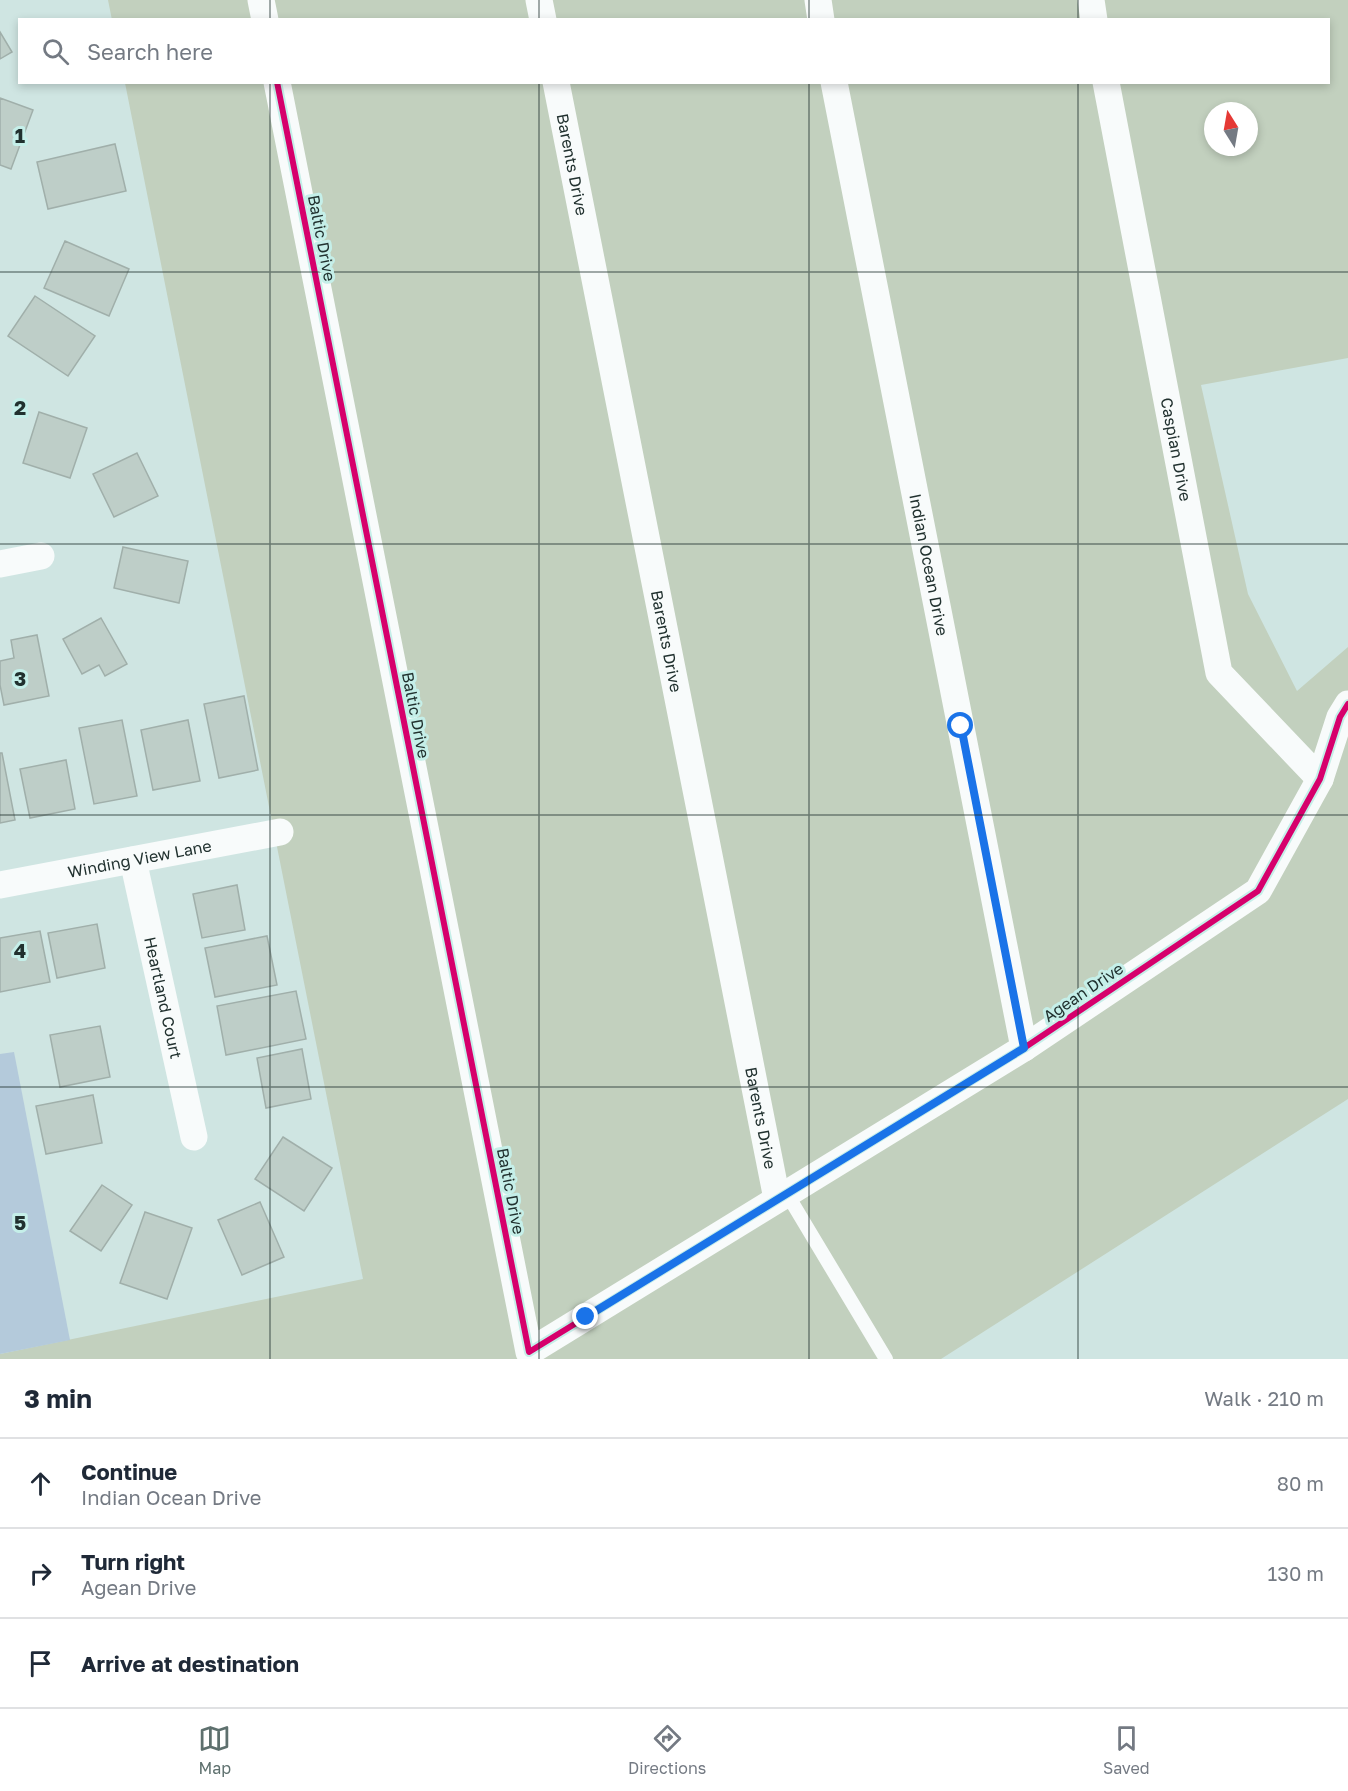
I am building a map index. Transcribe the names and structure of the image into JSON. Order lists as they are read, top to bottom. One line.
{"streets":{"street":["Barents Drive","Baltic Drive","Caspian Drive","Indian Ocean Drive","Winding View Lane","Agean Drive","Heartland Court"]},"crossings":[["Barents Drive","Agean Drive"],["Baltic Drive","Agean Drive"],["Caspian Drive","Agean Drive"],["Indian Ocean Drive","Agean Drive"],["Winding View Lane","Heartland Court"]],"north":"top","page":{"search":"Search here","heading":["3 min","Walk · 210 m"],"list":[["Continue","Indian Ocean Drive","80 m"],["Turn right","Agean Drive","130 m"],"Arrive at destination"],"nav":["Map","Directions","Saved"]},"grid":{"rows":["1","2","3","4","5"]}}
